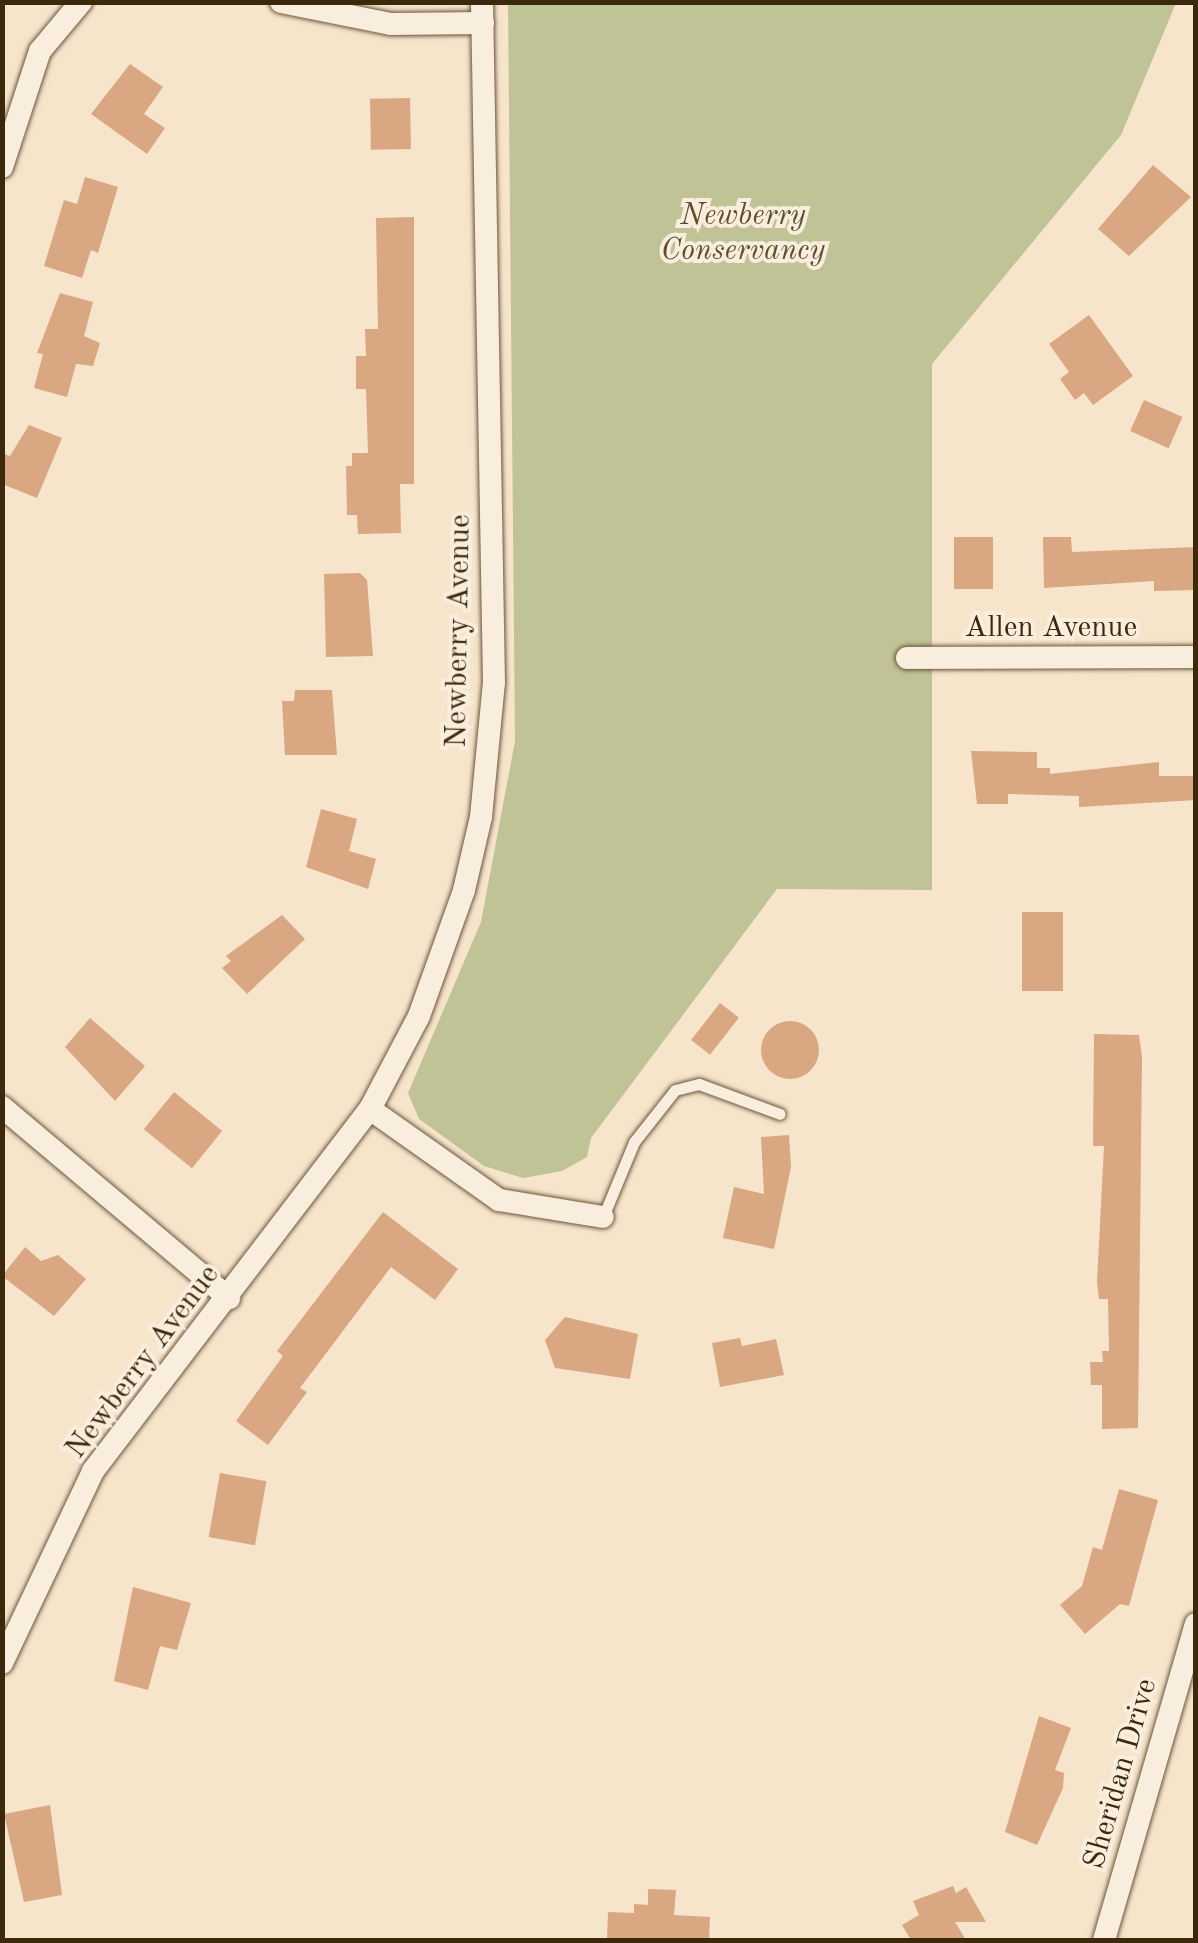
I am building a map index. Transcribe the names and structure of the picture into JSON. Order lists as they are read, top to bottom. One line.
{"streets":{"street":["Allen Avenue","Newberry Avenue","Sheridan Drive"]},"parks":["Newberry Conservancy"]}
